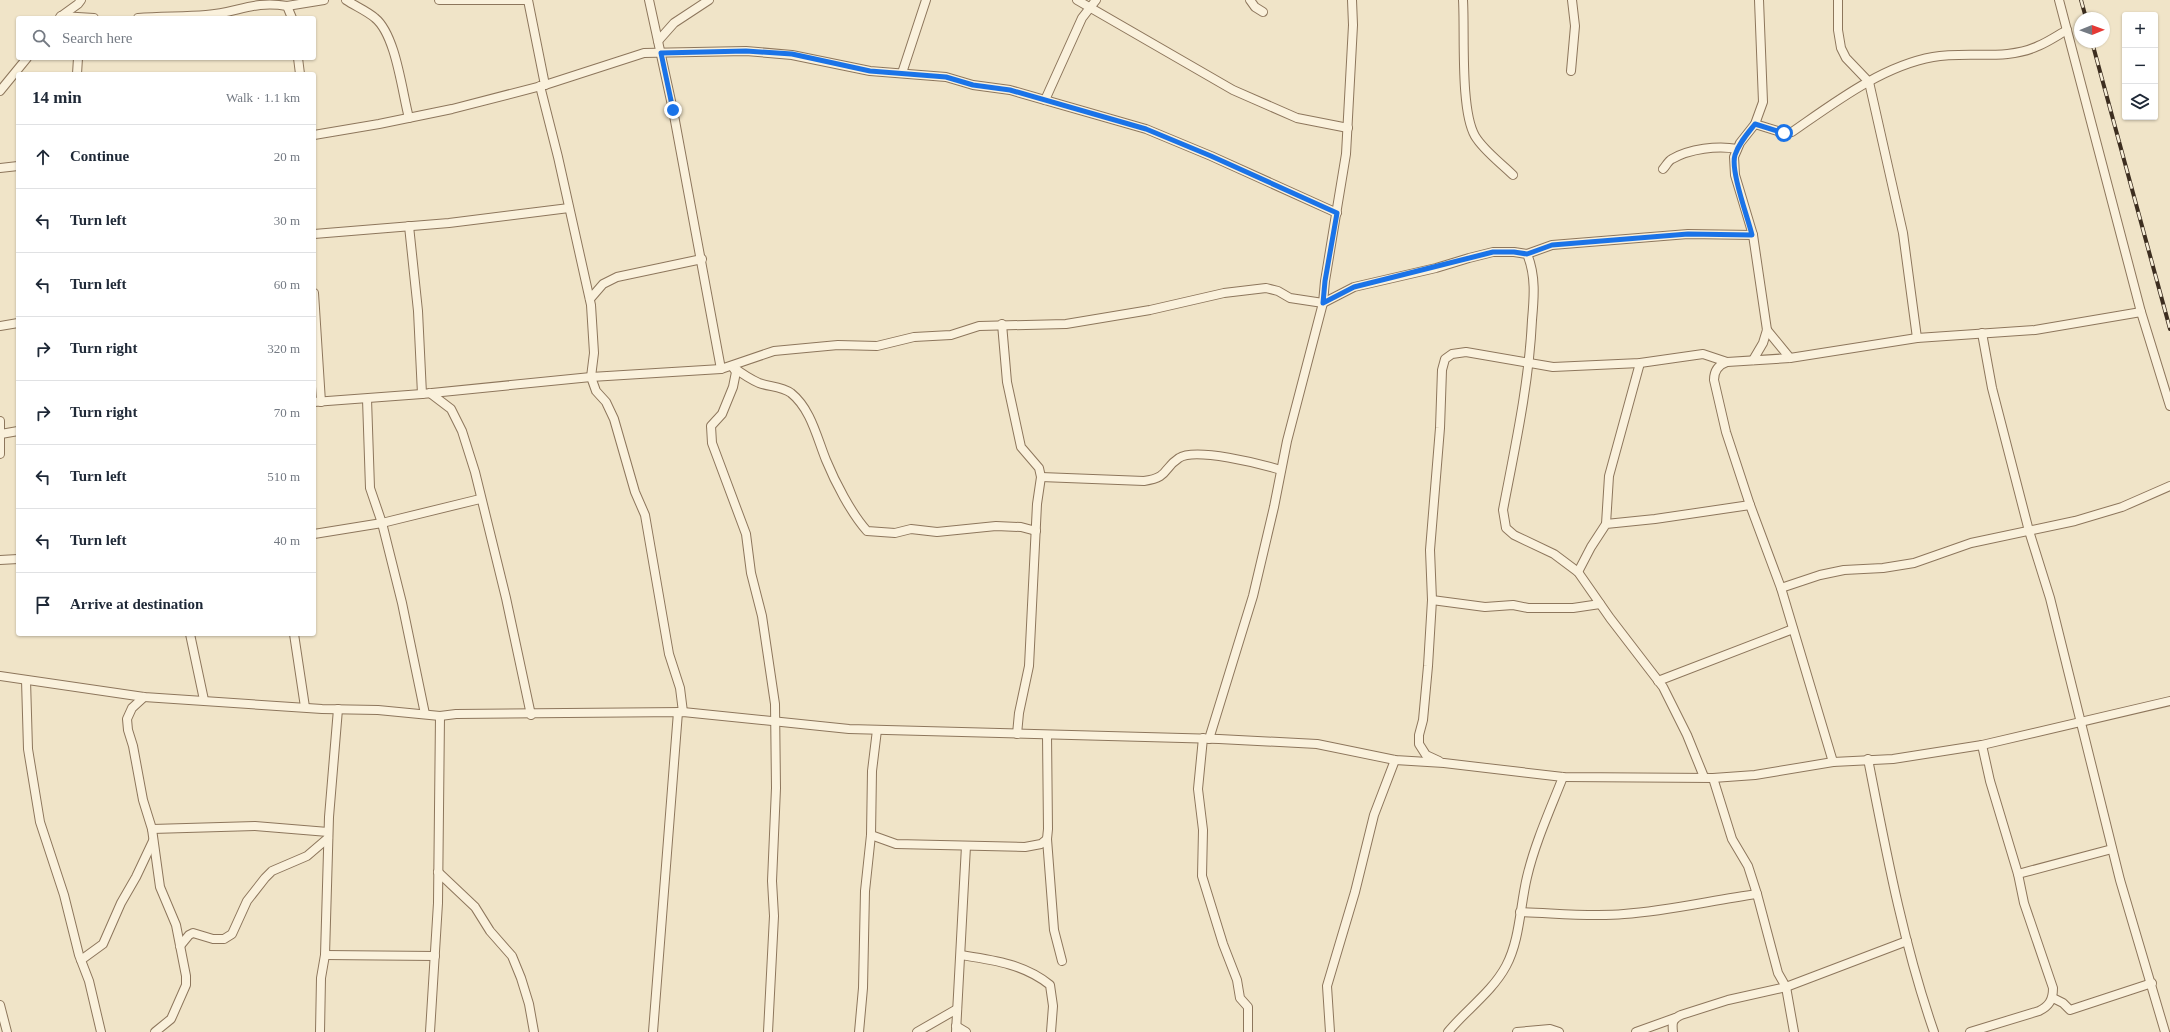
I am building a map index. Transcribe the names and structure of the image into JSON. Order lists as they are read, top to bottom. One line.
{"north":"right","page":{"map_buttons":["+","−"],"search":"Search here","heading":["14 min","Walk · 1.1 km"],"list":[["Continue","20 m"],["Turn left","30 m"],["Turn left","60 m"],["Turn right","320 m"],["Turn right","70 m"],["Turn left","510 m"],["Turn left","40 m"],"Arrive at destination"]}}
